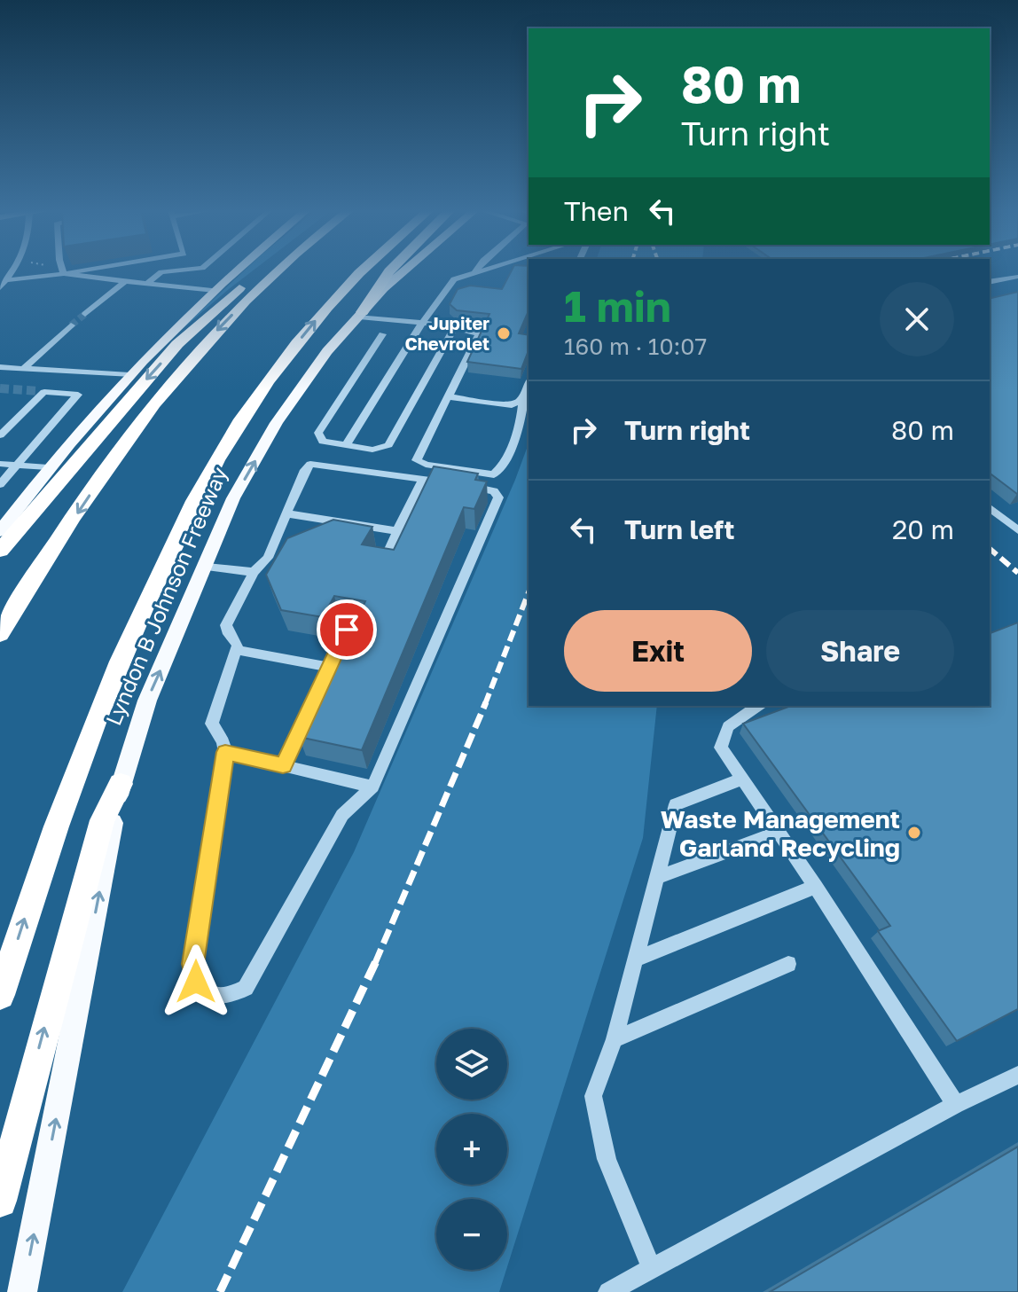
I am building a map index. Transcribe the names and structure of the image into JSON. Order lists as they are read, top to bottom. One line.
{"streets":{"highway":["Lyndon B Johnson Freeway"]},"places":["Jupiter Chevrolet","Waste Management Garland Recycling"],"page":{"turn":["80 m","Turn right"],"then":"Then","heading":["1 min","160 m · 10:07"],"list":[{"name":"Turn right","value":"80 m"},{"name":"Turn left","value":"20 m"}],"buttons":["Exit","Share"],"map_buttons":["+","−"]}}
